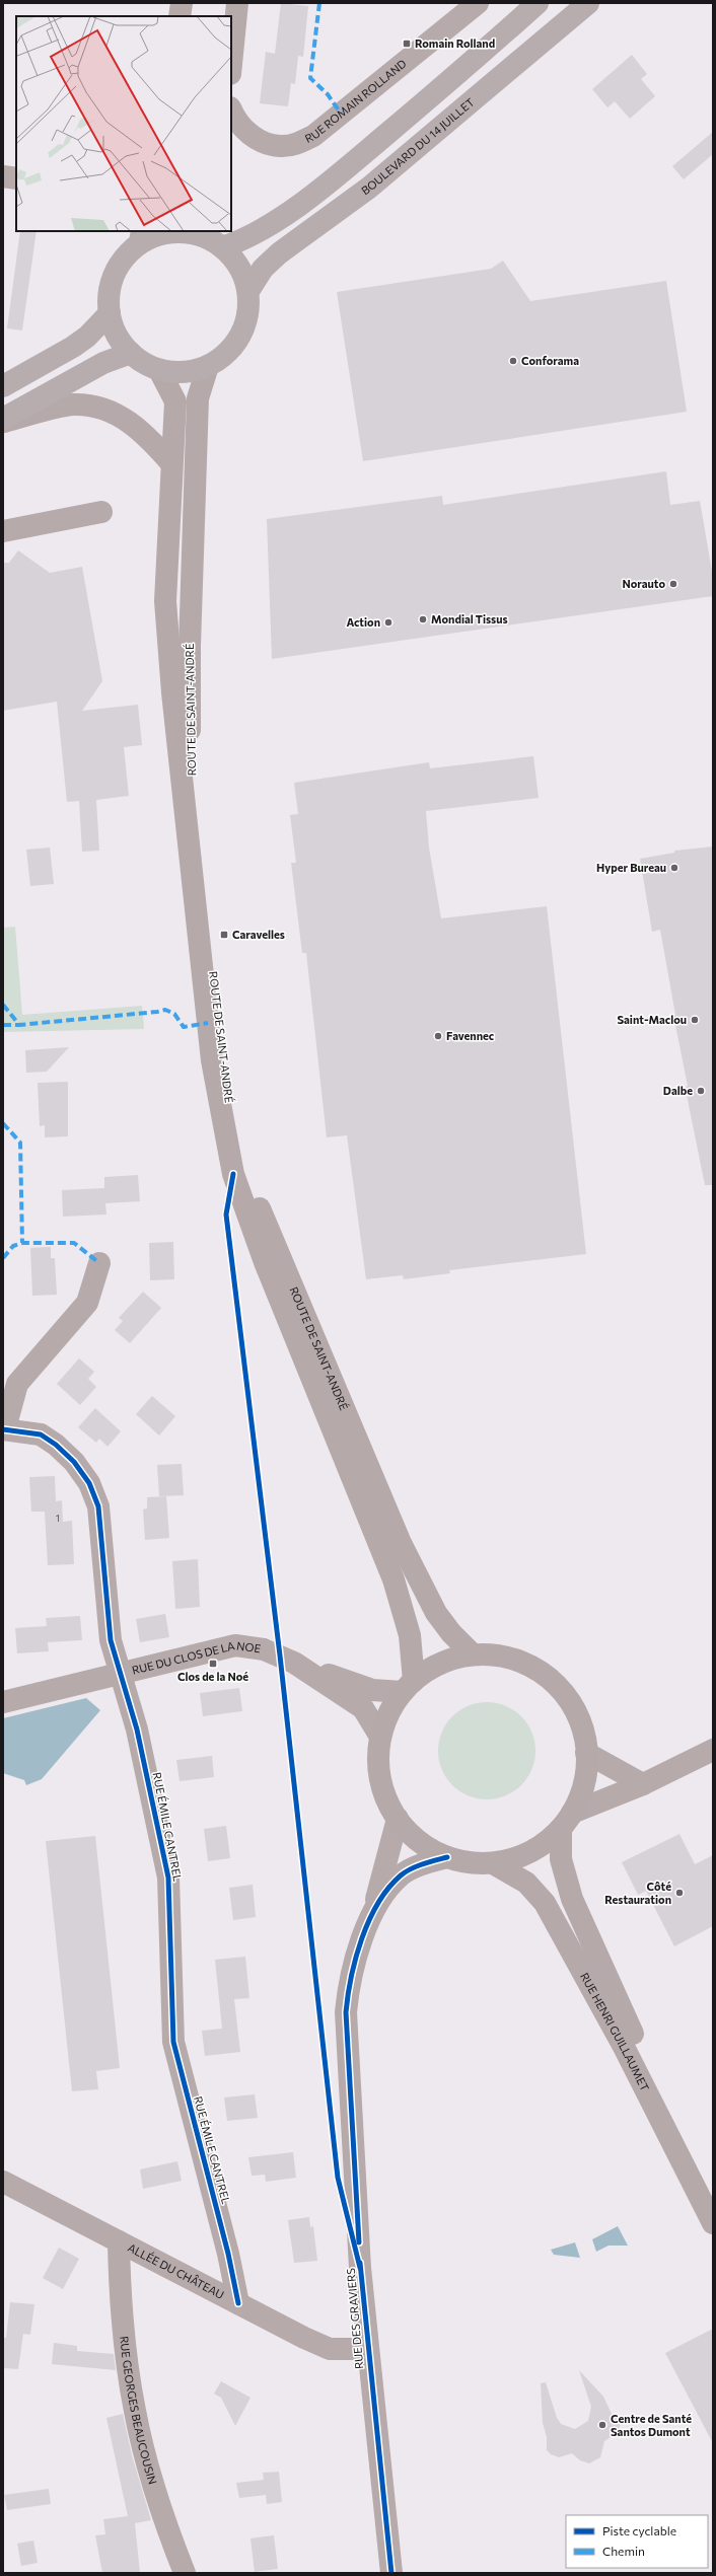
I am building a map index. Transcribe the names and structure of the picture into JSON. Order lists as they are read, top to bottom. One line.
{"streets":{"main road":["BOULEVARD DU 14 JUILLET","ROUTE DE SAINT-ANDRÉ","RUE HENRI GUILLAUMET"],"street":["RUE ROMAIN ROLLAND","RUE DU CLOS DE LA NOE","RUE ÉMILE CANTREL","ALLÉE DU CHÂTEAU","RUE DES GRAVIERS","RUE GEORGES BEAUCOUSIN"]},"crossings":[["BOULEVARD DU 14 JUILLET","ROUTE DE SAINT-ANDRÉ"],["ROUTE DE SAINT-ANDRÉ","RUE DU CLOS DE LA NOE"],["RUE DU CLOS DE LA NOE","RUE ÉMILE CANTREL"],["RUE ÉMILE CANTREL","ALLÉE DU CHÂTEAU"],["ALLÉE DU CHÂTEAU","RUE DES GRAVIERS"],["ALLÉE DU CHÂTEAU","RUE GEORGES BEAUCOUSIN"]],"places":{"transit":["Romain Rolland","Caravelles","Clos de la Noé"],"other":["Conforama","Norauto","Mondial Tissus","Action","Hyper Bureau","Saint-Maclou","Favennec","Dalbe","Côté Restauration","Centre de Santé Santos Dumont"]},"house_numbers":["1"],"legend":["Piste cyclable","Chemin"]}
